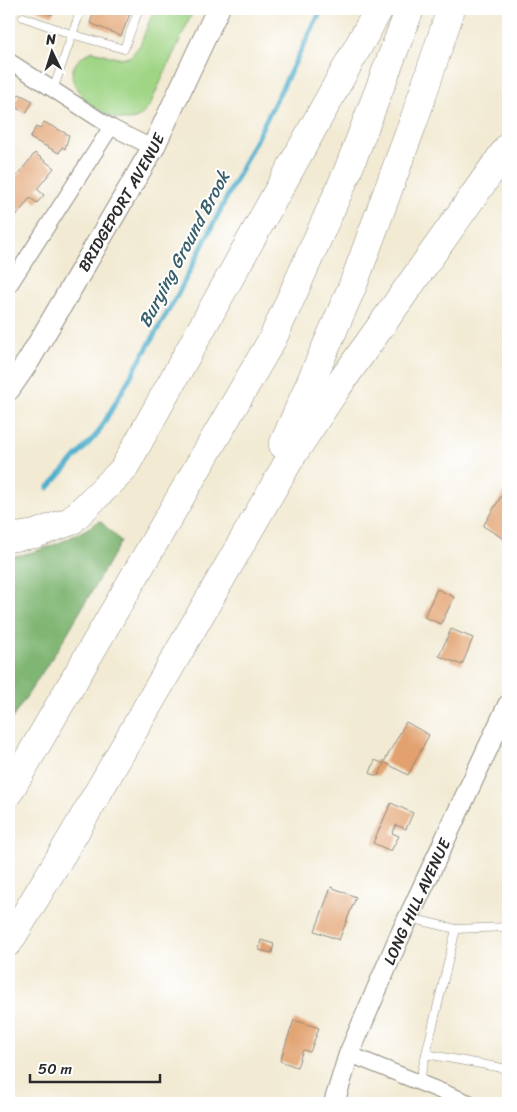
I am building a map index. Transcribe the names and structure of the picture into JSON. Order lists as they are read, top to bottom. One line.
{"streets":{"main road":["BRIDGEPORT AVENUE"],"street":["LONG HILL AVENUE"]},"water":["Burying Ground Brook"],"scale_bar":"50 m","north":"top"}
